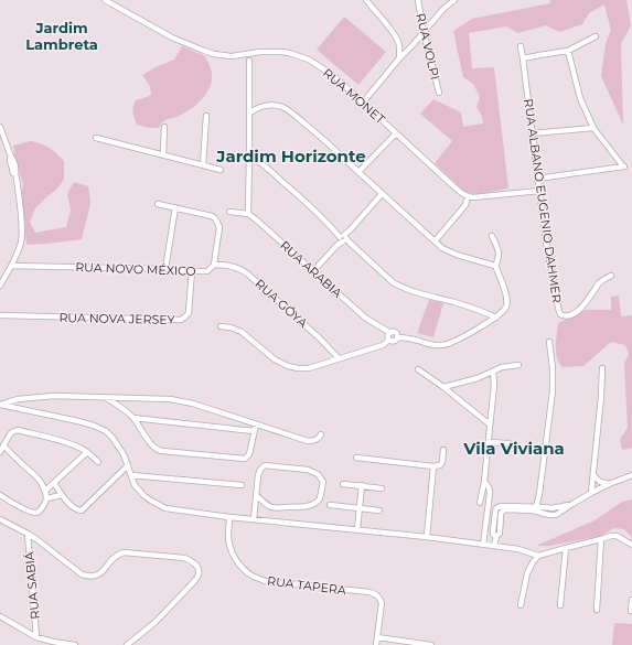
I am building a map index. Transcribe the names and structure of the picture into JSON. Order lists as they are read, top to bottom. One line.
{"streets":{"street":["RUA VOLPI","RUA MONET","RUA ALBANO EUGENIO DAHMER","RUA NOVO MÉXICO","RUA ARABIA","RUA GÓYA","RUA NOVA JERSEY","RUA SABIÁ","RUA TAPERA"]},"crossings":[["RUA NOVO MÉXICO","RUA GÓYA"],["RUA NOVO MÉXICO","RUA NOVA JERSEY"],["RUA ARABIA","RUA GÓYA"]],"districts":["Jardim Lambreta","Jardim Horizonte","Vila Viviana"]}
